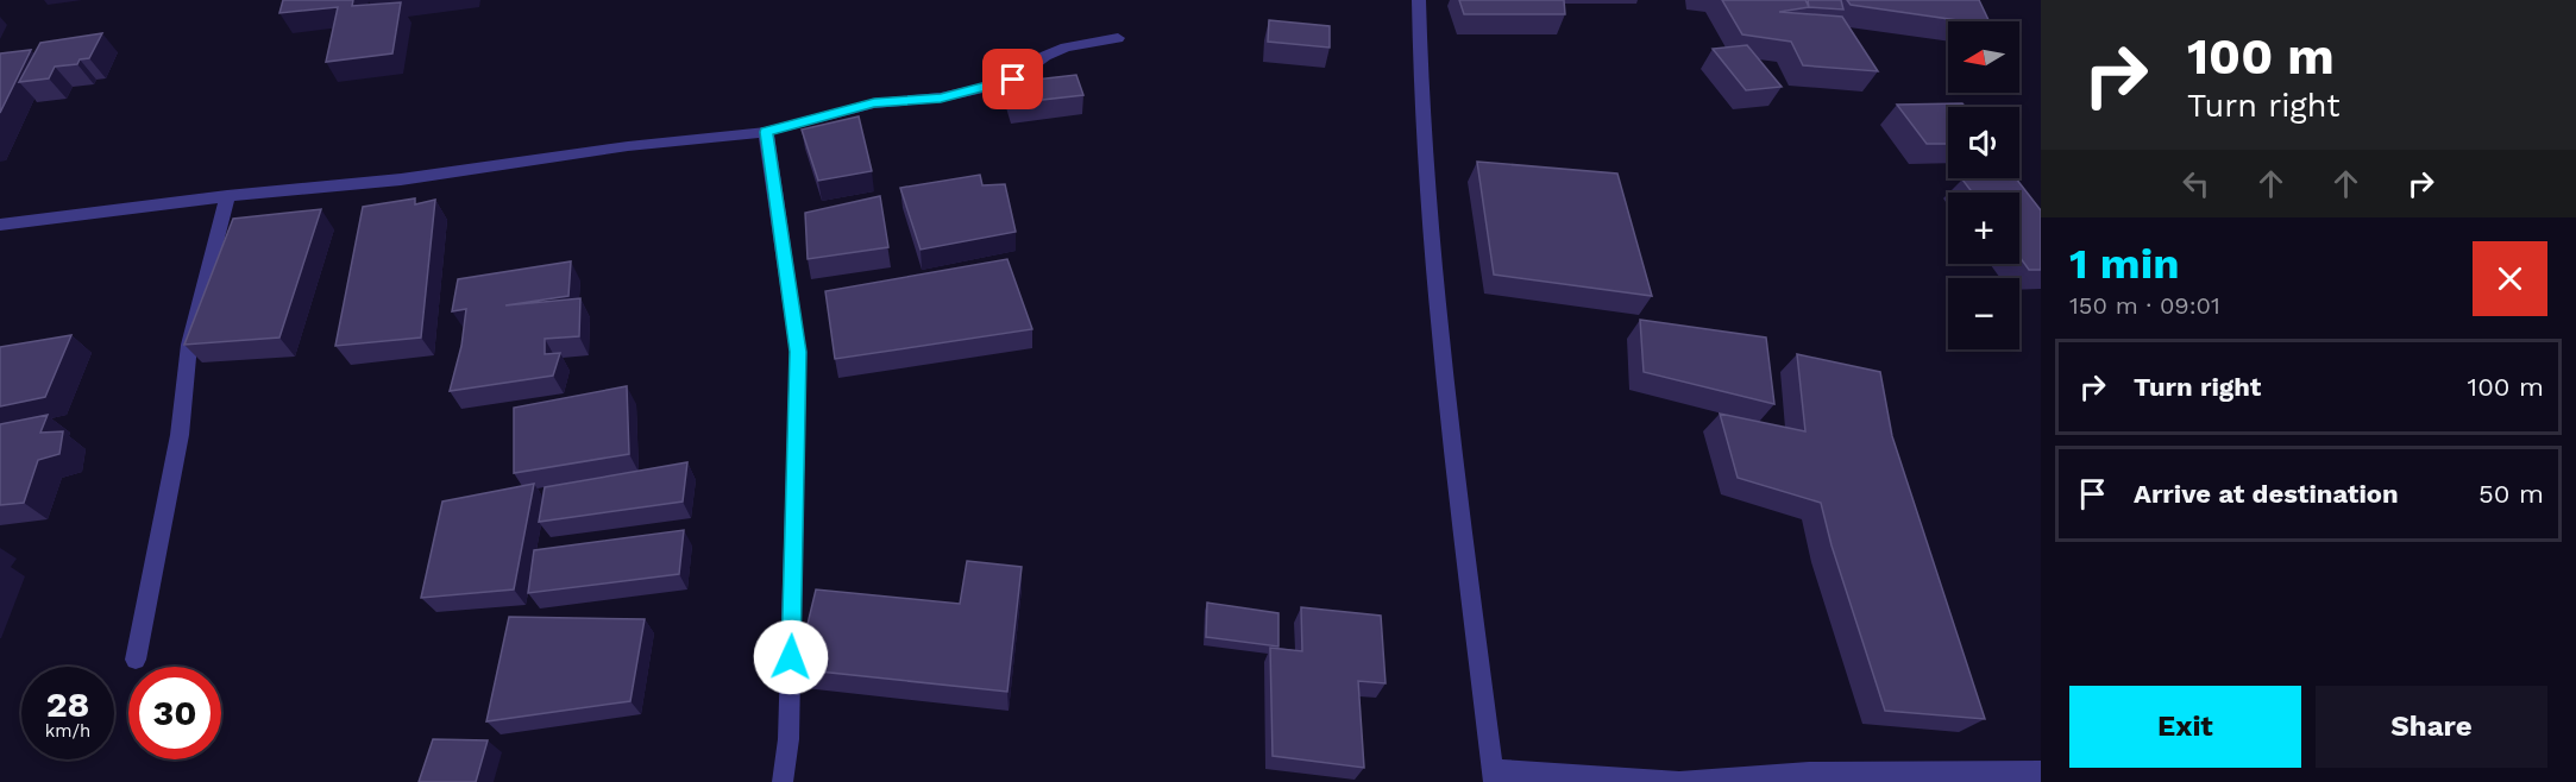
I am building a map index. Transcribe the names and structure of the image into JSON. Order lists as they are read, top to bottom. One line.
{"north":"left","page":{"turn":["100 m","Turn right"],"map_buttons":["+","−"],"heading":["1 min","150 m · 09:01"],"list":[{"name":"Turn right","value":"100 m"},{"name":"Arrive at destination","value":"50 m"}],"speed":"28 km/h","limit":"30","buttons":["Exit","Share"]}}
